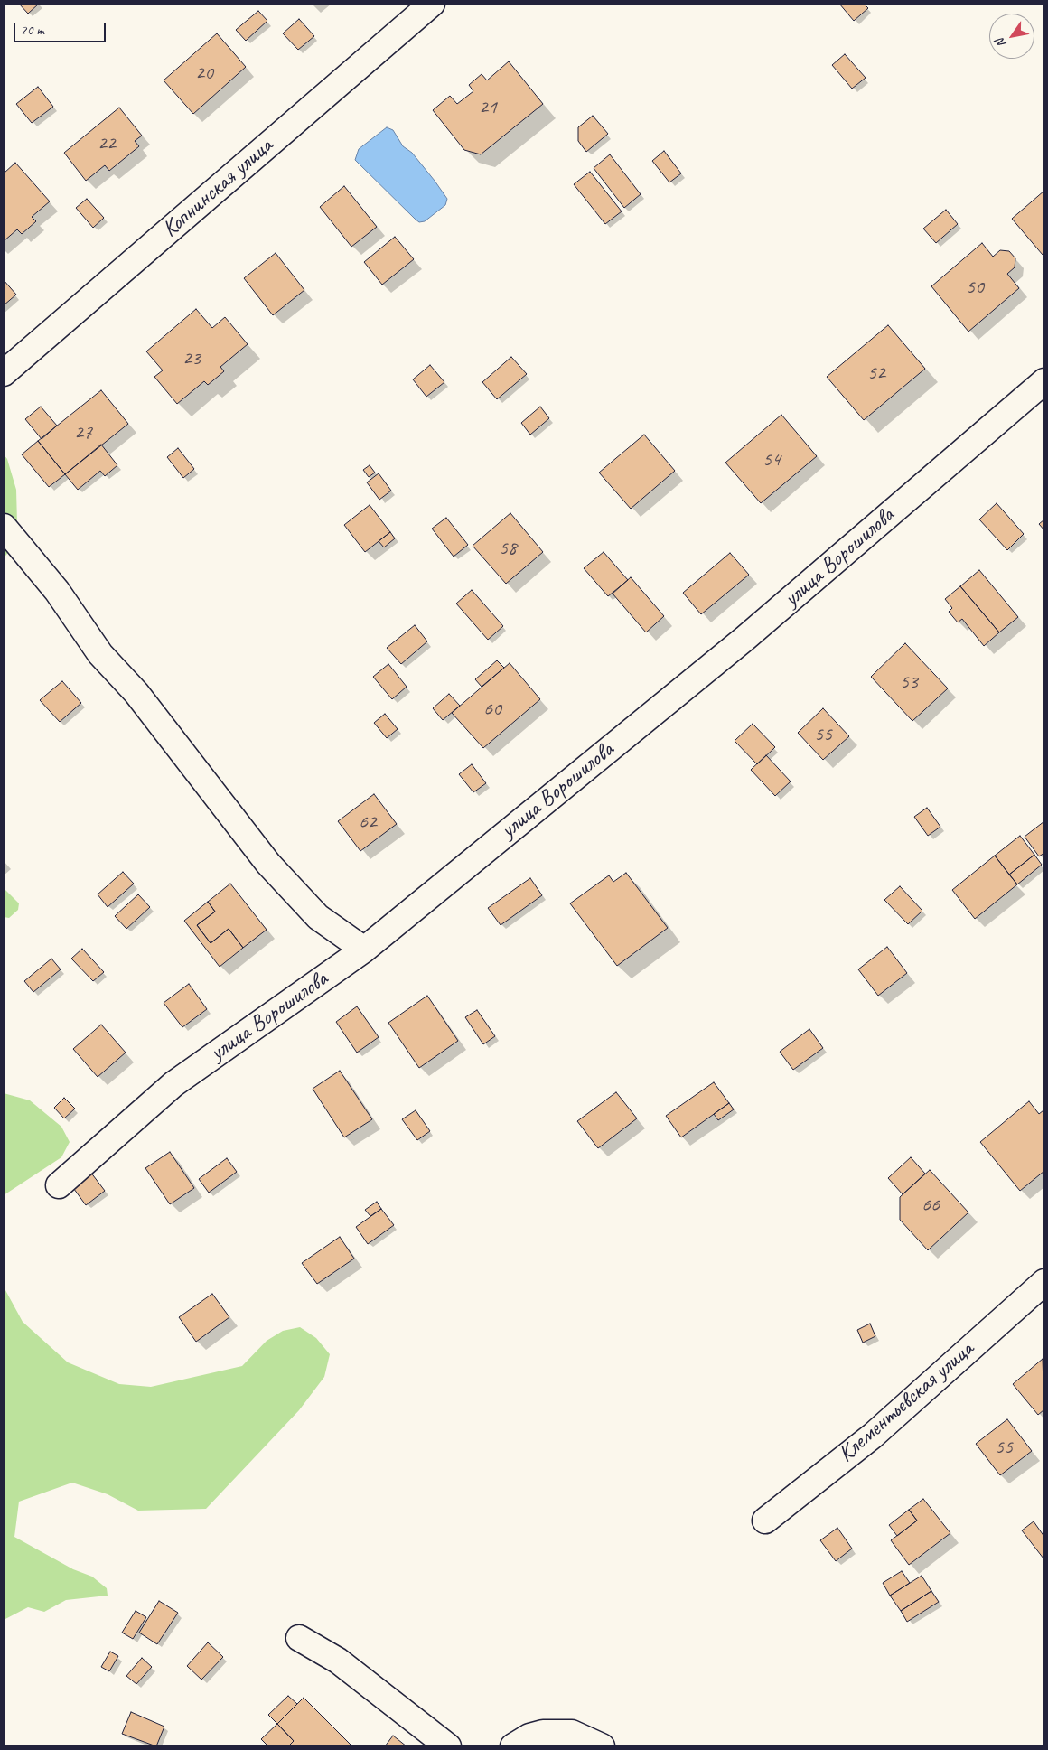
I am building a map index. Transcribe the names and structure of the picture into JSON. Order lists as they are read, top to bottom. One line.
{"streets":{"street":["Копнинская улица","улица Ворошилова","Клементьевская улица"]},"house_numbers":["20","21","22","50","23","52","27","54","58","53","60","55","62","66","55"],"scale_bar":"20 m","north":"bottom left"}
